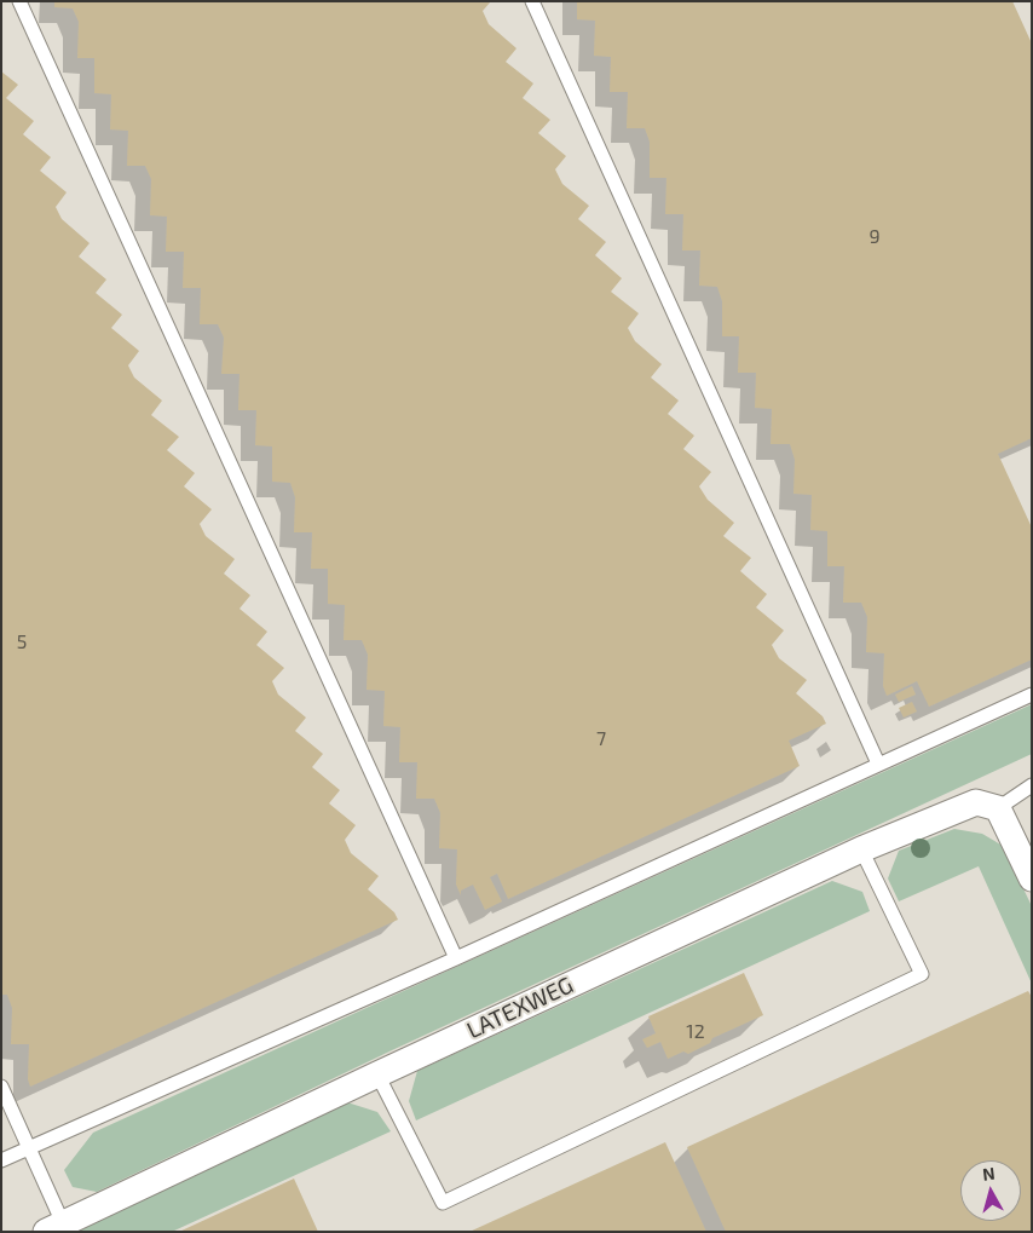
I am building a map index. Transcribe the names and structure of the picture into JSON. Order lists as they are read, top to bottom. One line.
{"streets":{"street":["LATEXWEG"]},"house_numbers":["9","5","7","12"],"north":"top"}
